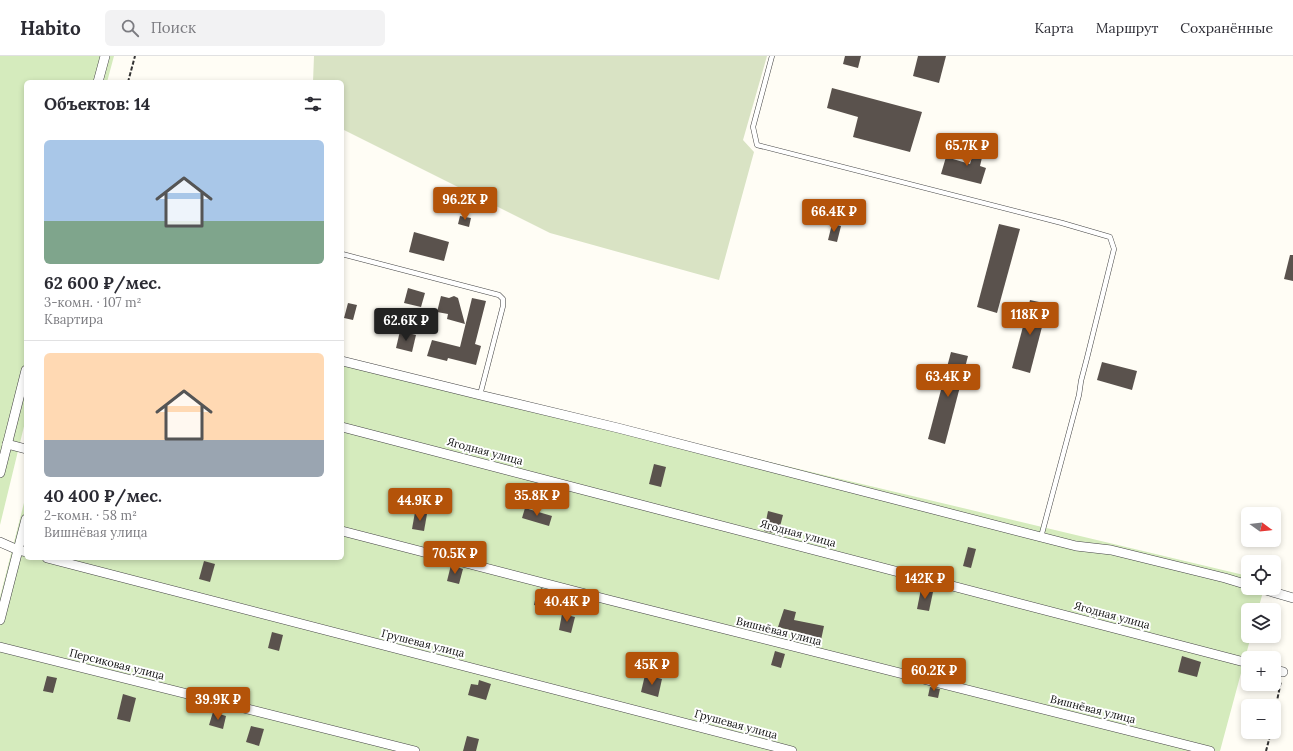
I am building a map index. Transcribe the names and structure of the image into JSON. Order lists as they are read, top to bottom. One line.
{"streets":{"street":["Ягодная улица","Вишнёвая улица","Грушевая улица","Персиковая улица"]},"north":"right","page":{"header":"Habito","search":"Поиск","nav":["Карта","Маршрут","Сохранённые"],"heading":"Объектов: 14","list":[{"name":"62 600 ₽/мес.","note":"3-комн. · 107 m² · Квартира"},{"name":"40 400 ₽/мес.","note":"2-комн. · 58 m² · Вишнёвая улица"}],"price":["65.7K ₽","96.2K ₽","66.4K ₽","118K ₽","62.6K ₽","63.4K ₽","35.8K ₽","44.9K ₽","70.5K ₽","142K ₽","40.4K ₽","45K ₽","60.2K ₽","39.9K ₽"],"map_buttons":["+","−"]}}
